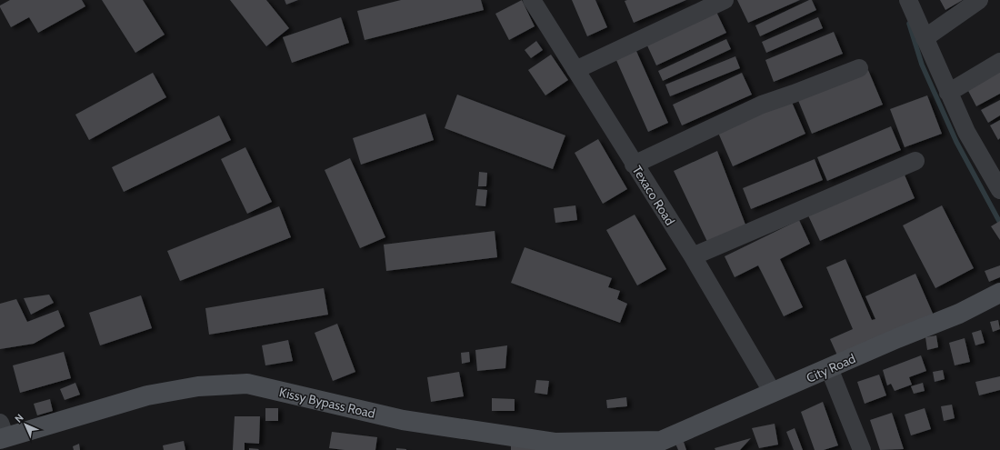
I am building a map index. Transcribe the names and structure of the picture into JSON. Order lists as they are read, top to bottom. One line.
{"streets":{"main road":["City Road","Kissy Bypass Road"],"street":["Texaco Road"]},"crossings":[["Texaco Road","City Road"],["City Road","Kissy Bypass Road"]],"north":"top left"}
